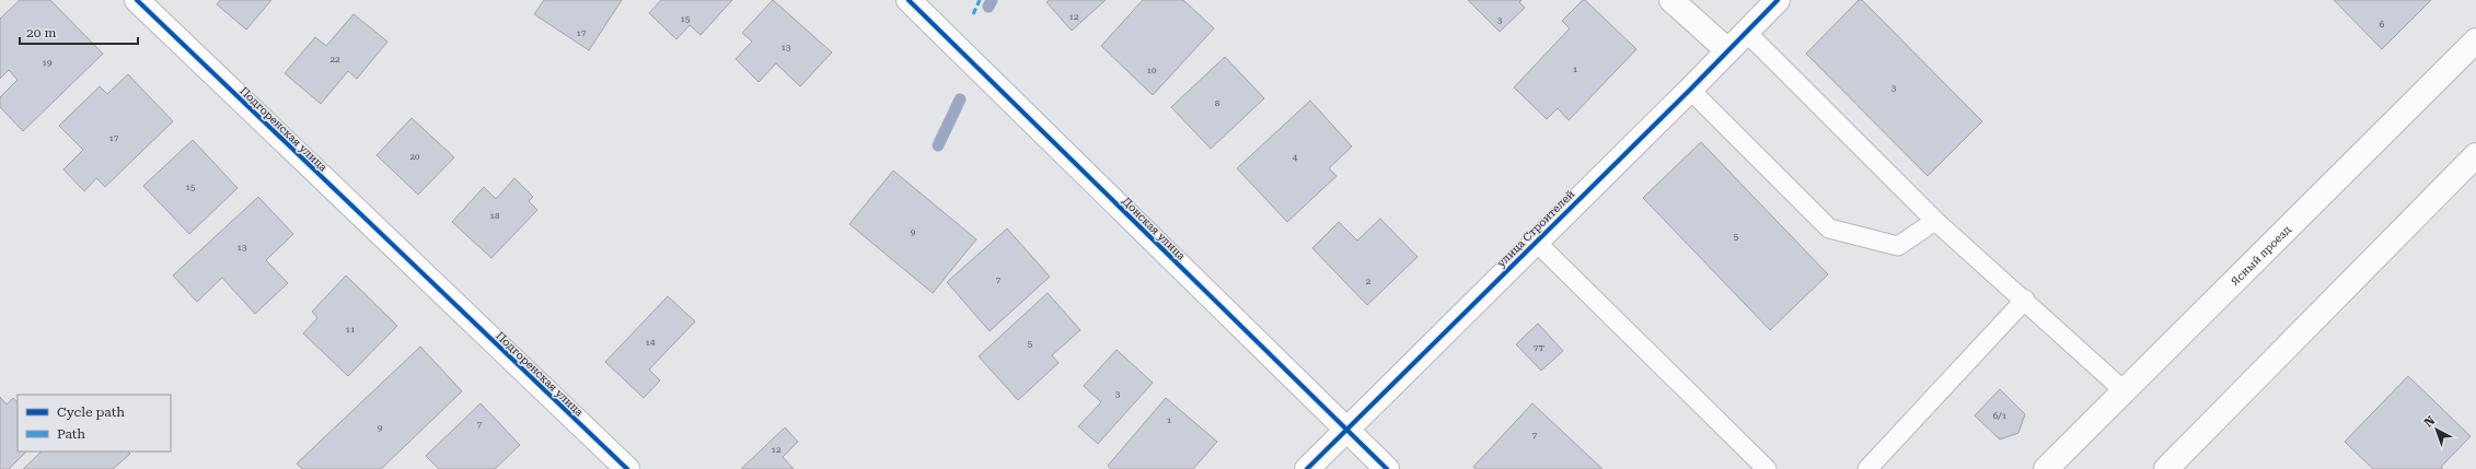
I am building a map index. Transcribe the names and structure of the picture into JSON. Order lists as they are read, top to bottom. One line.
{"streets":{"street":["Подгоренская улица","Донская улица","улица Строителей","Ясный проезд"]},"crossings":[["Донская улица","улица Строителей"]],"house_numbers":["12","15","3","6","17","13","22","19","1","10","3","8","17","20","4","15","18","9","5","13","7","2","11","14","5","7Т","3","6/1","1","7","9","7","12"],"legend":["Cycle path","Path"],"scale_bar":"20 m","north":"top left"}
